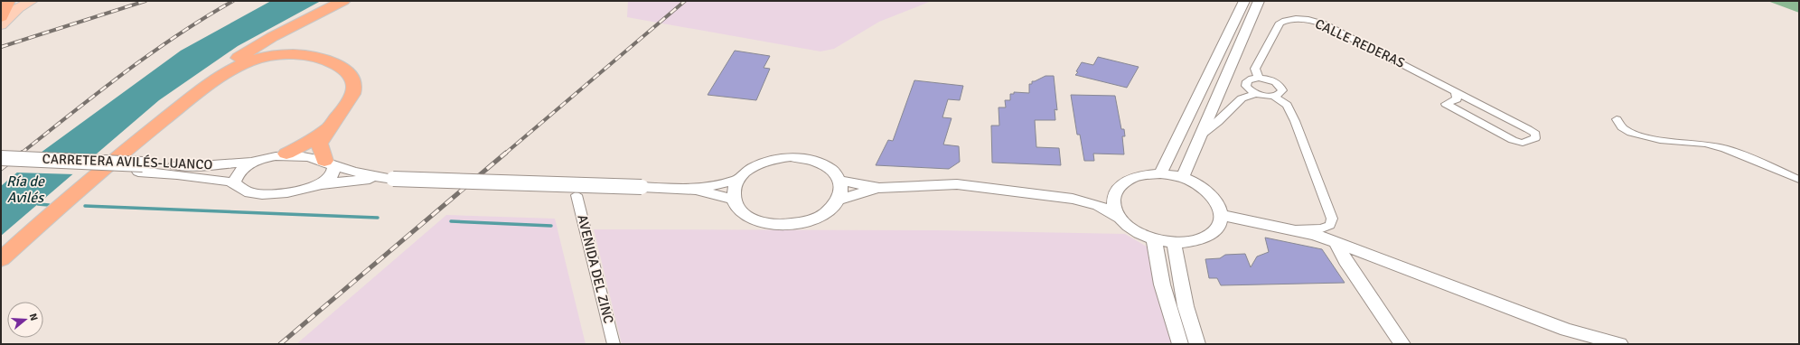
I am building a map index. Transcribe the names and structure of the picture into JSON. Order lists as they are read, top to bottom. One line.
{"streets":{"main road":["CARRETERA AVILÉS-LUANCO"],"street":["CALLE REDERAS","AVENIDA DEL ZINC"]},"water":["Ría de Avilés"],"north":"right"}
